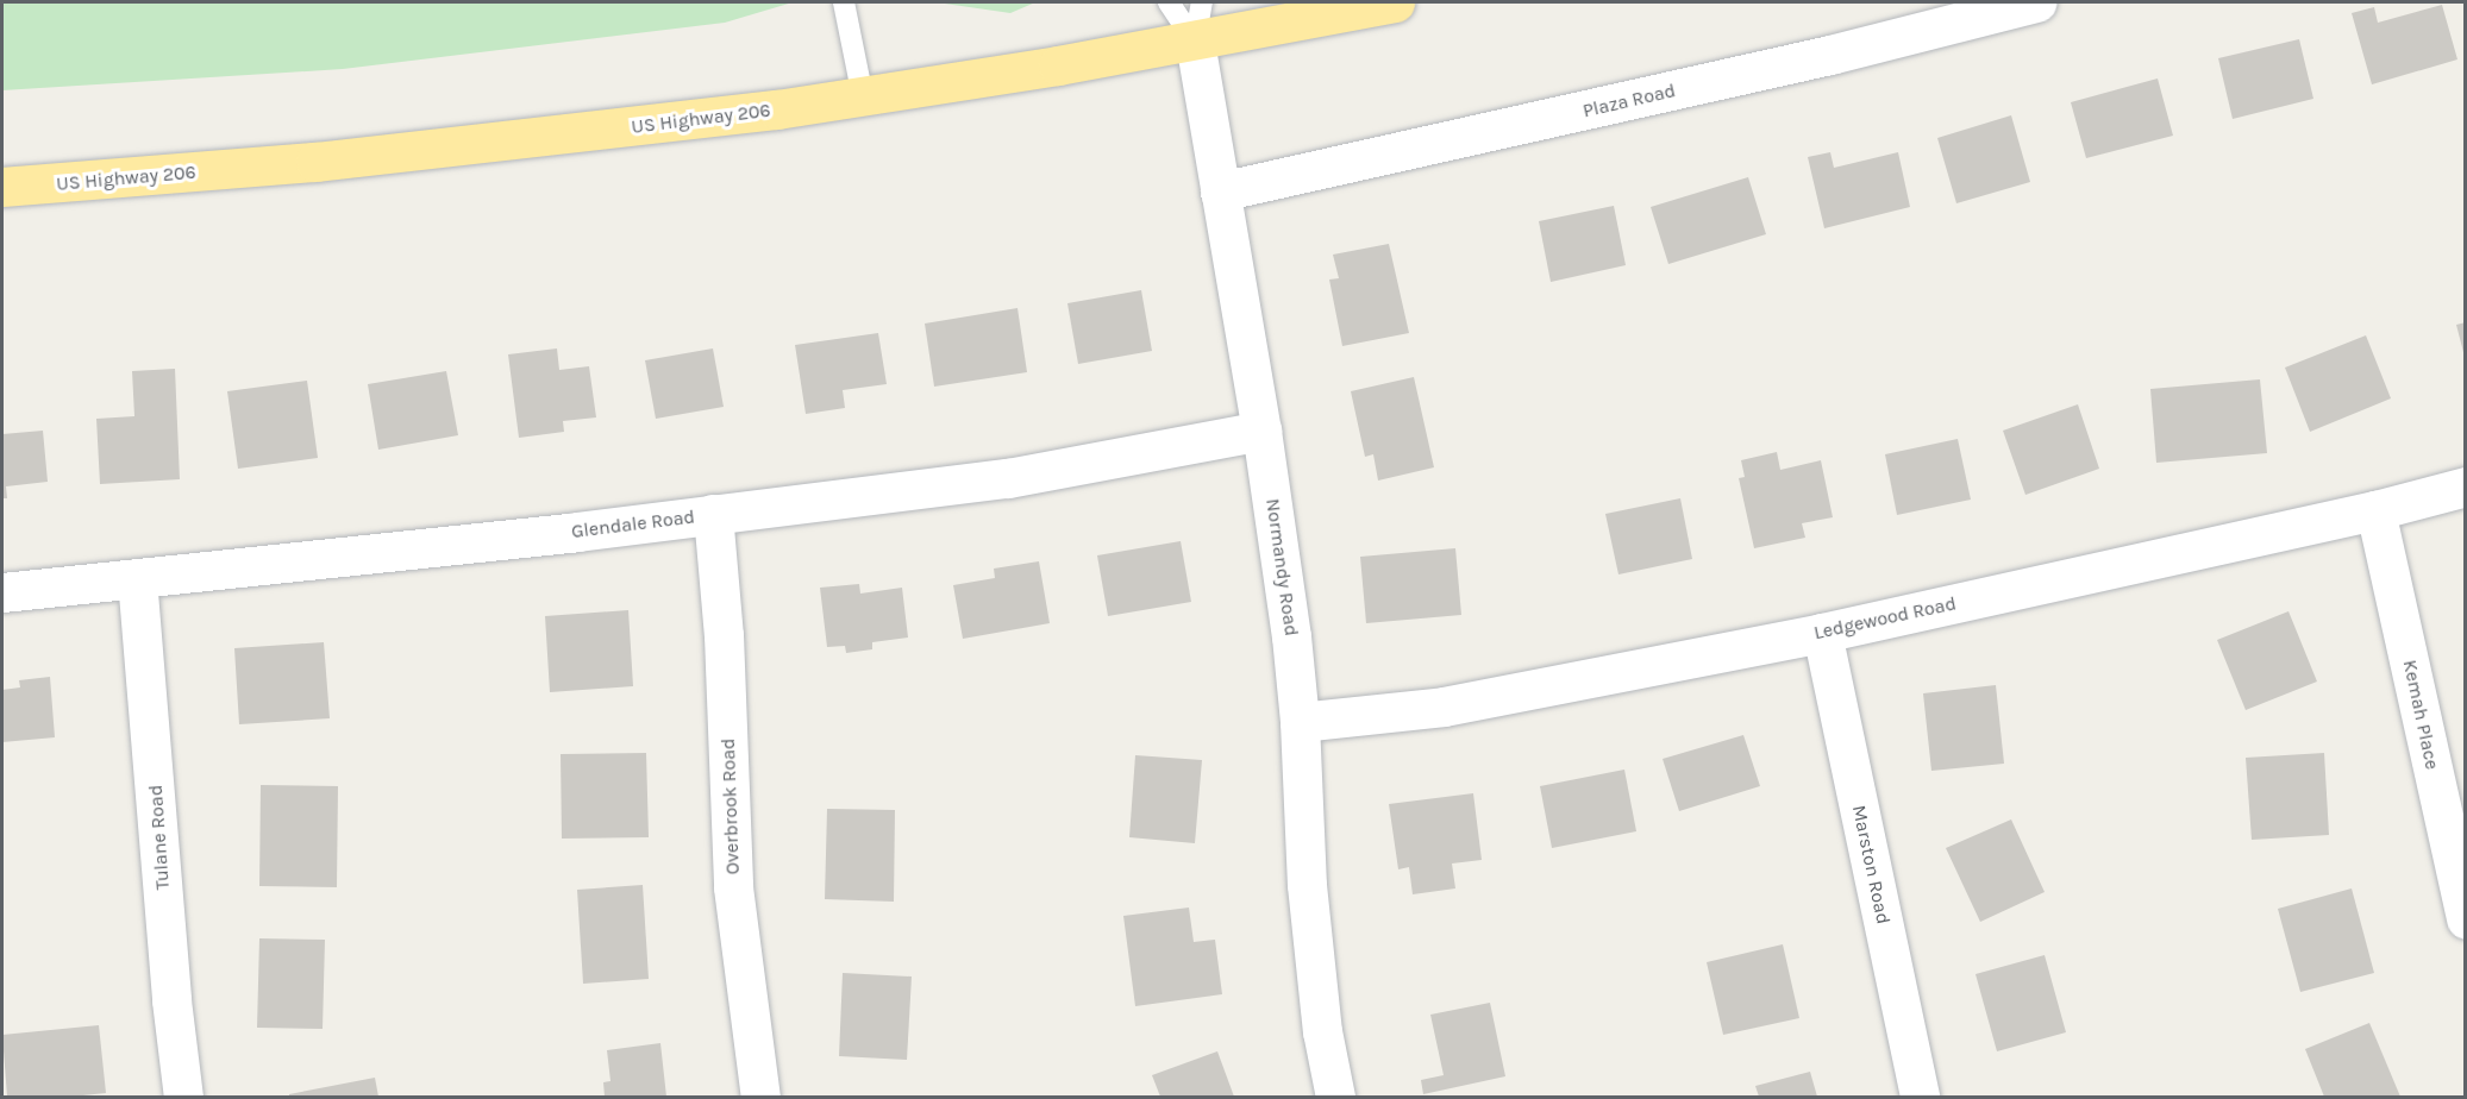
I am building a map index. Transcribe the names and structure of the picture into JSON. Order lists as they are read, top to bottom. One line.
{"streets":{"highway":["US Highway 206"],"street":["Plaza Road","Glendale Road","Normandy Road","Ledgewood Road","Kemah Place","Overbrook Road","Tulane Road","Marston Road"]},"crossings":[["Plaza Road","Normandy Road"],["US Highway 206","Normandy Road"],["Glendale Road","Normandy Road"],["Glendale Road","Overbrook Road"],["Glendale Road","Tulane Road"],["Normandy Road","Ledgewood Road"],["Ledgewood Road","Kemah Place"],["Ledgewood Road","Marston Road"]]}
